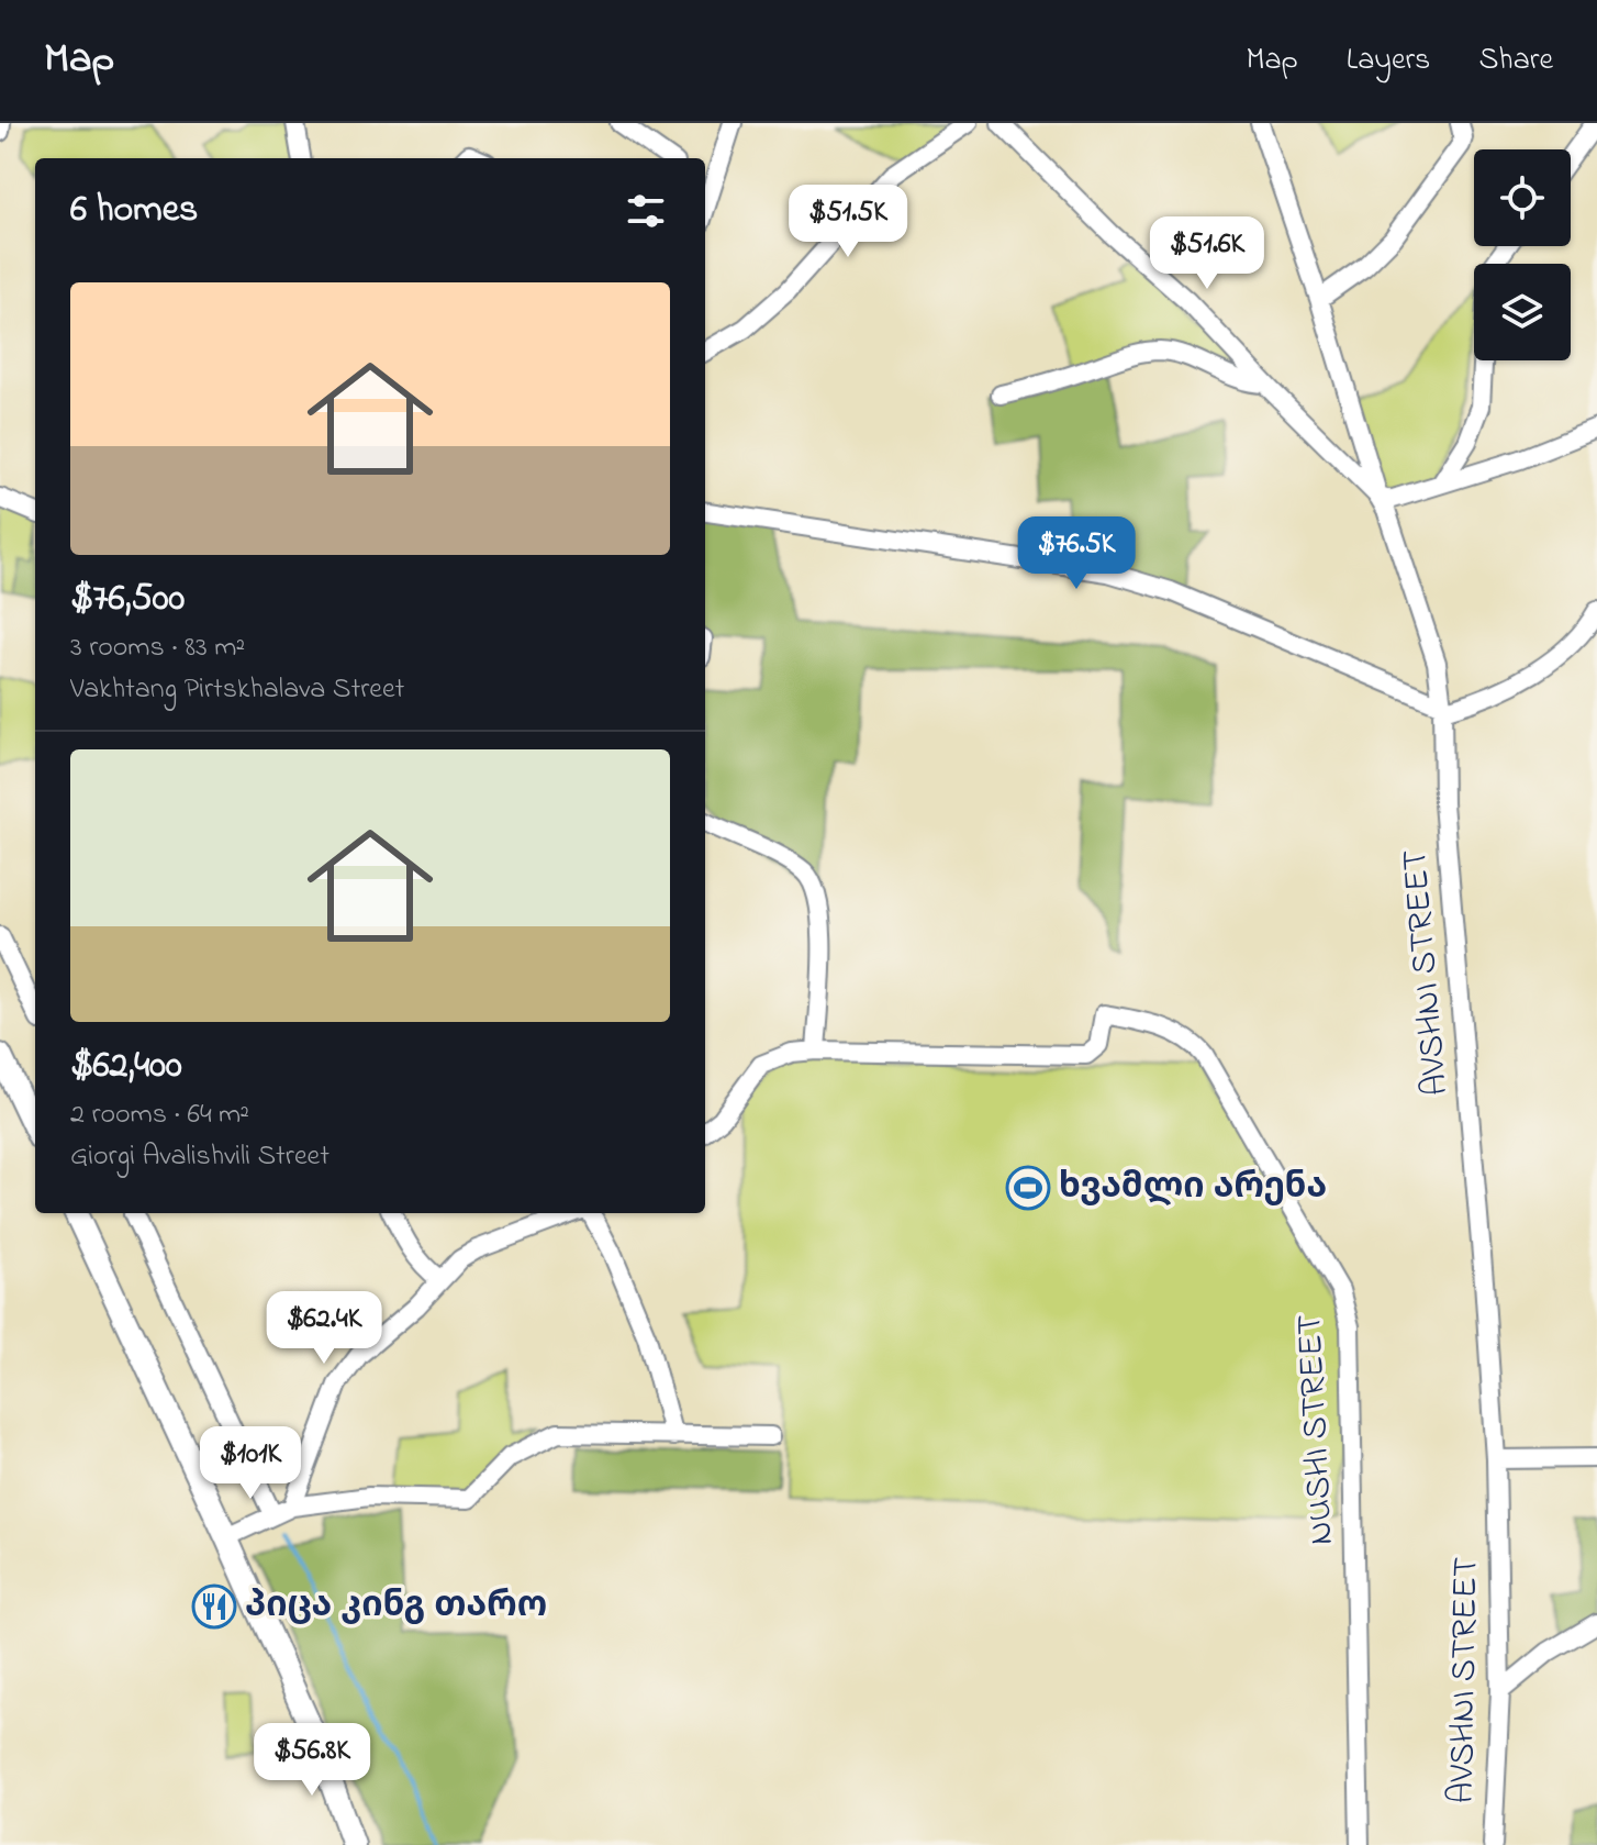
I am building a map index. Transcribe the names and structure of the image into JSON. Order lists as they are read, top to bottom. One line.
{"streets":{"street":["AVSHNI STREET","NUSHI STREET"]},"places":{"sports":["ხვამლი არენა"],"restaurant":["პიცა კინგ თარო"]},"page":{"header":"Map","nav":["Map","Layers","Share"],"heading":"6 homes","price":["$51.5K","$51.6K","$76.5K","$62.4K","$101K","$56.8K"],"list":[{"name":"$76,500","note":"3 rooms · 83 m² · Vakhtang Pirtskhalava Street"},{"name":"$62,400","note":"2 rooms · 64 m² · Giorgi Avalishvili Street"}]}}
